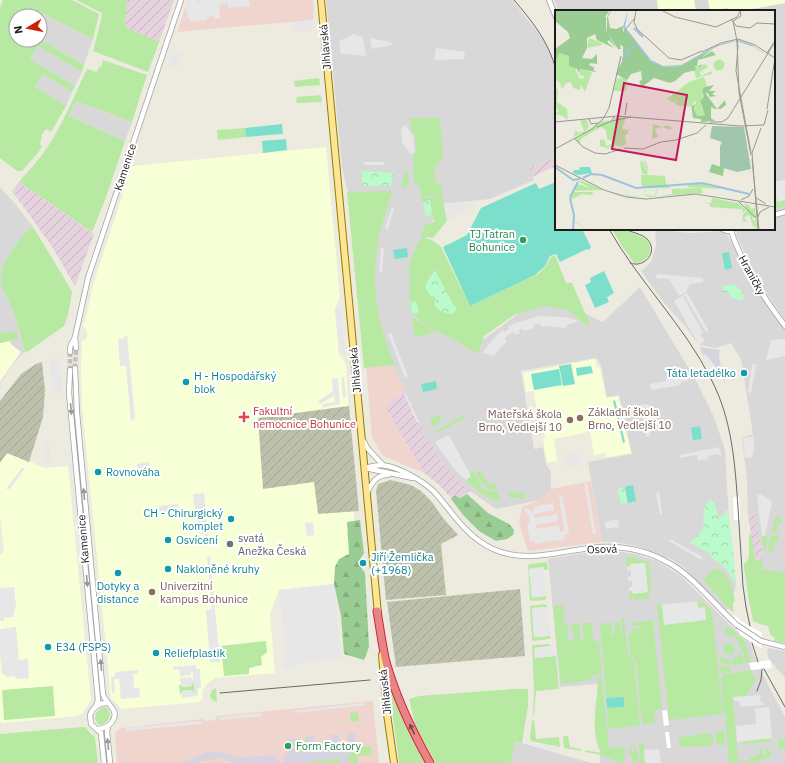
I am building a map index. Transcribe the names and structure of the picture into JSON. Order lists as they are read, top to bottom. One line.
{"streets":{"main road":["Jihlavská"],"street":["Kamenice","Hraničky","Osová"]},"crossings":[["Jihlavská","Osová"]],"places":{"other":["TJ Tatran Bohunice","Táta letadélko","H - Hospodářský blok","Základní škola Brno, Vedlejší 10","Mateřská škola Brno, Vedlejší 10","Rovnováha","CH - Chirurgický komplet","Osvícení","svatá Anežka Česká","Jiří Žemlička (+1968)","Nakloněné kruhy","Dotyky a distance","Univerzitní kampus Bohunice","E34 (FSPS)","Reliefplastik","Form Factory"],"health":["Fakultní nemocnice Bohunice"]},"north":"left"}
